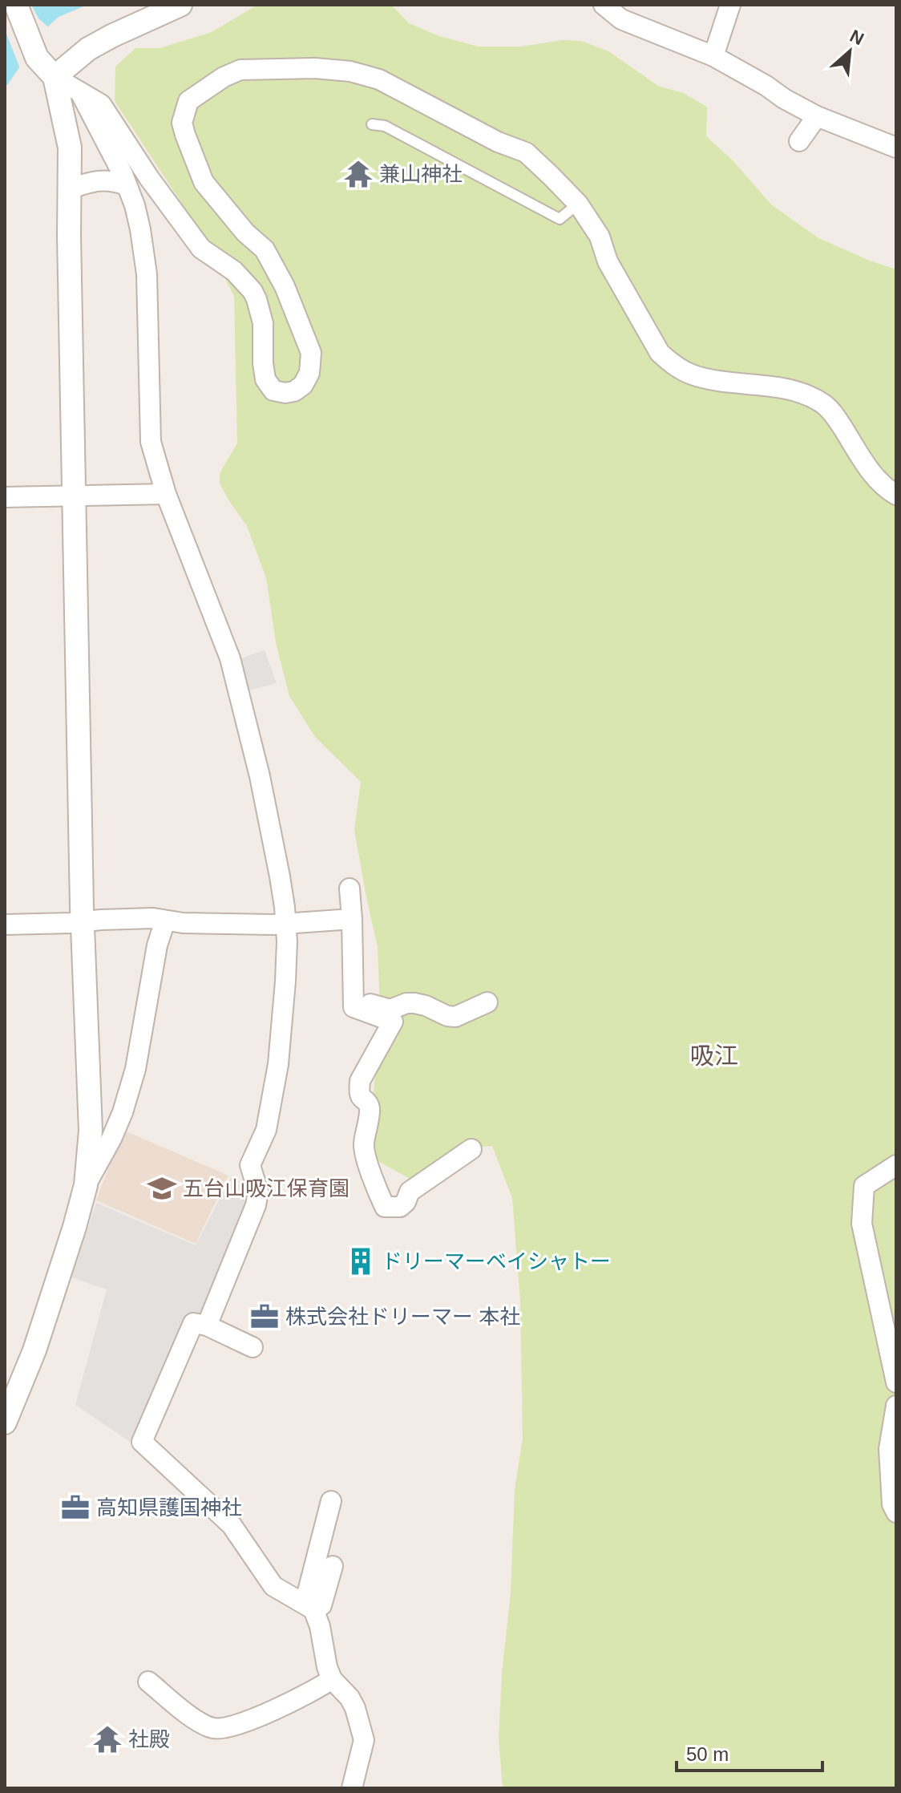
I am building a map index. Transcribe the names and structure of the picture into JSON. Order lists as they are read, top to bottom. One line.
{"districts":["吸江"],"places":{"temple":["兼山神社","社殿"],"school or university":["五台山吸江保育園"],"building":["ドリーマーベイシャトー"],"office":["株式会社ドリーマー 本社","高知県護国神社"]},"scale_bar":"50 m","north":"top right"}
